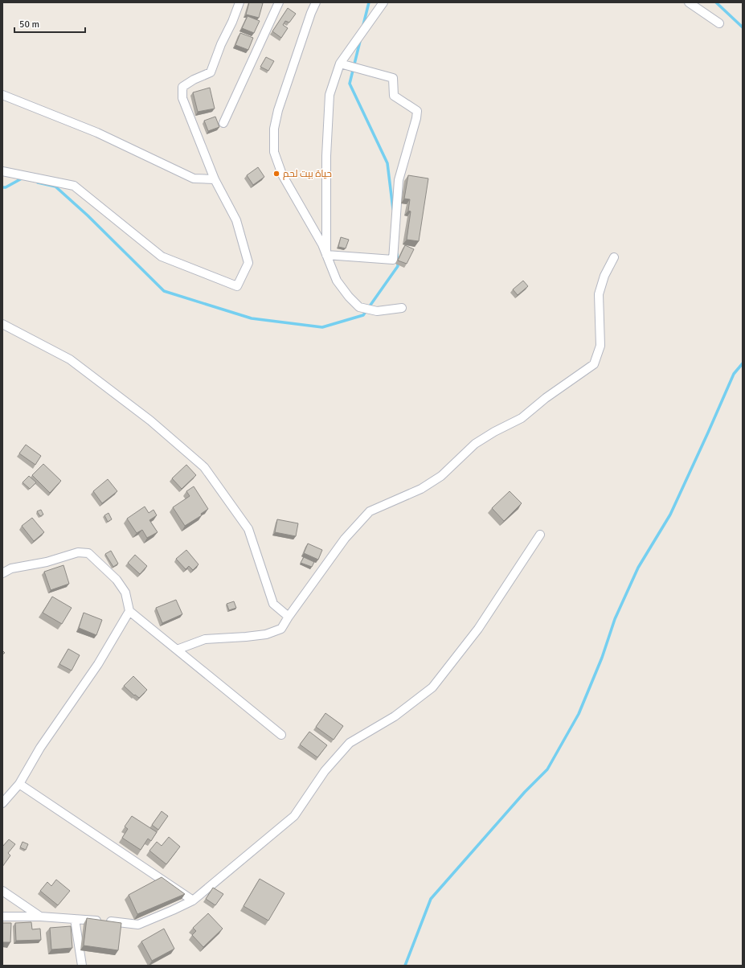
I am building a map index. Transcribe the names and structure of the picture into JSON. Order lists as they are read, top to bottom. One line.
{"places":["حياة بيت لحم"],"scale_bar":"50 m"}
